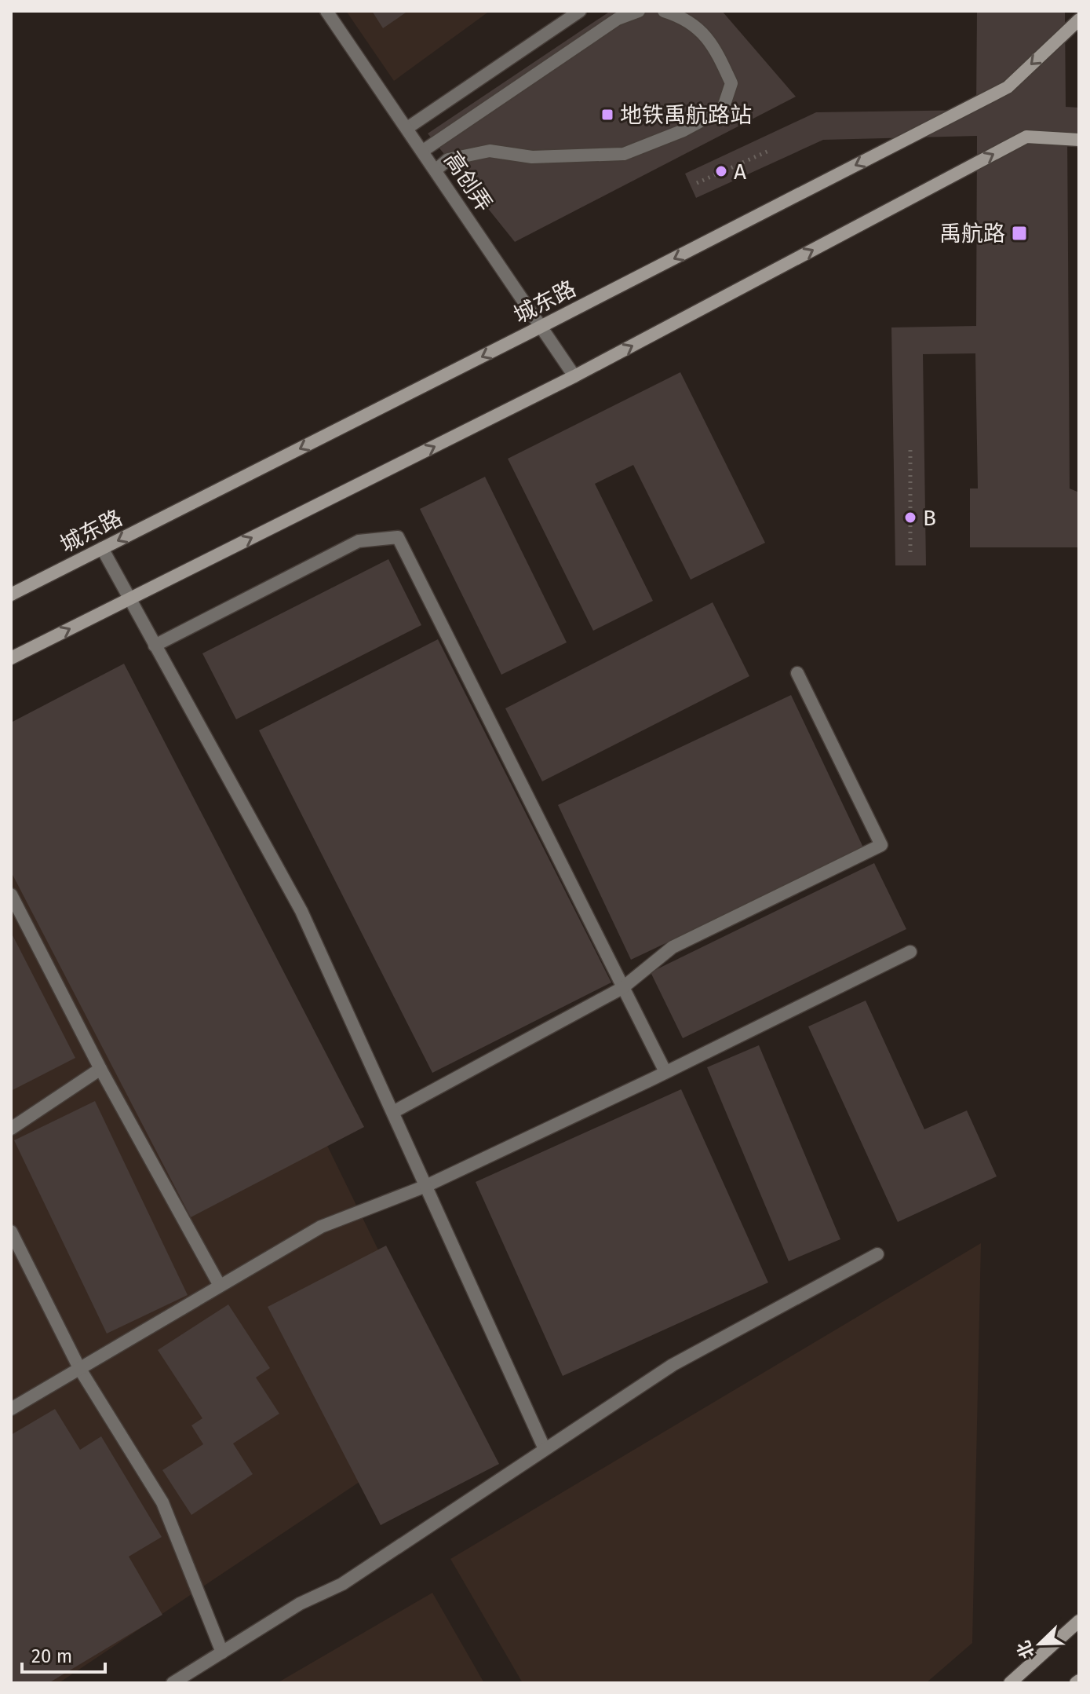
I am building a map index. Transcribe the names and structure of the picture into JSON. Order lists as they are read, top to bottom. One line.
{"streets":{"street":["高创弄","城东路"]},"crossings":[["高创弄","城东路"]],"places":{"transit":["地铁禹航路站","禹航路"],"other":["A","B"]},"scale_bar":"20 m","north":"bottom left"}
